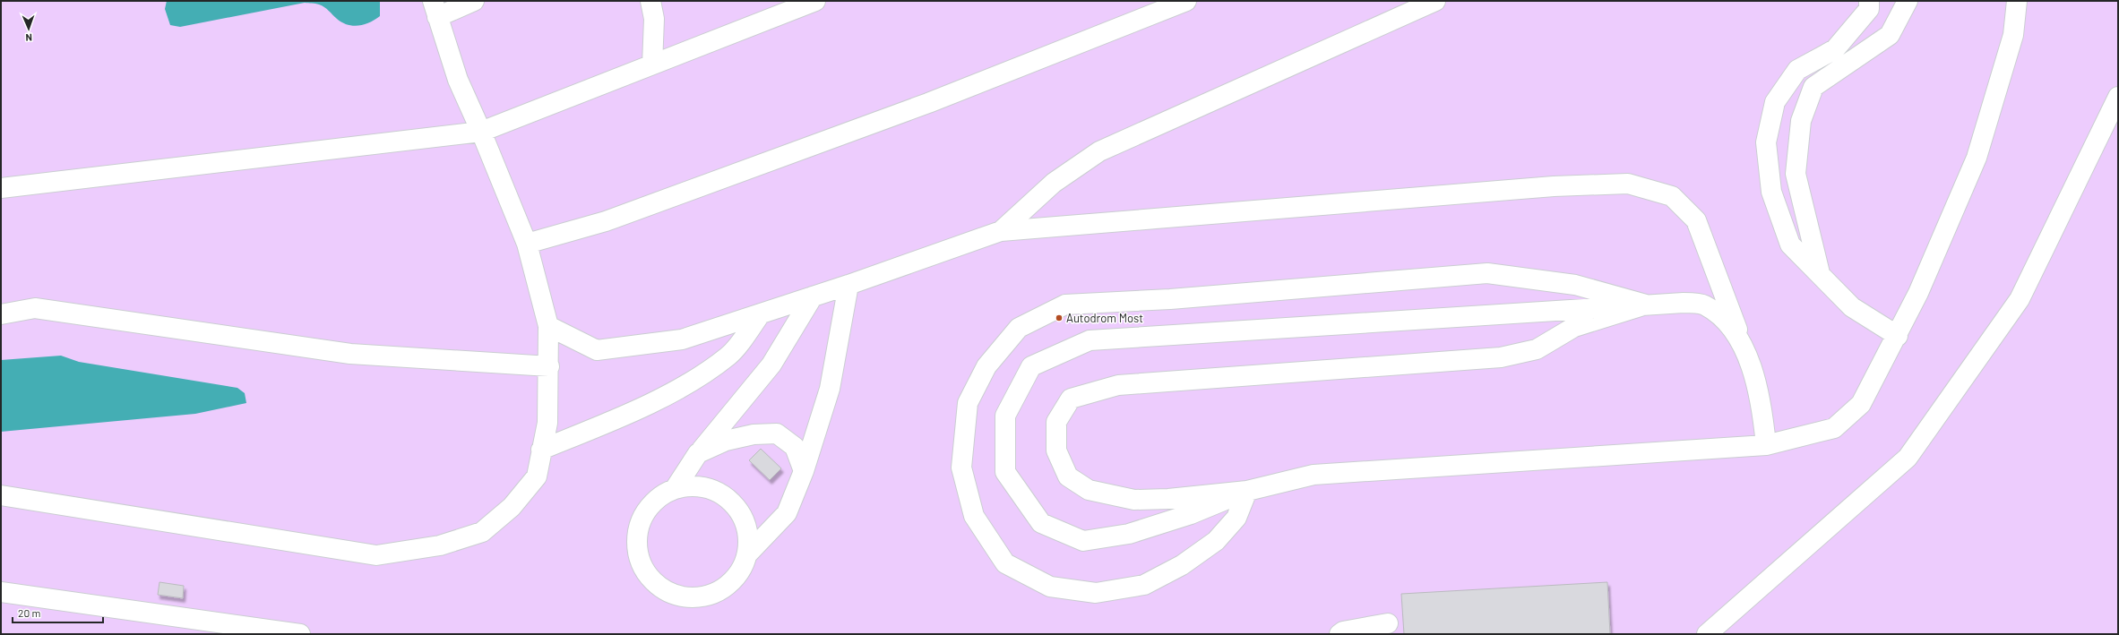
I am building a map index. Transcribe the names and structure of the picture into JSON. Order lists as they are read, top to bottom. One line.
{"places":["Autodrom Most"],"scale_bar":"20 m","north":"bottom"}
